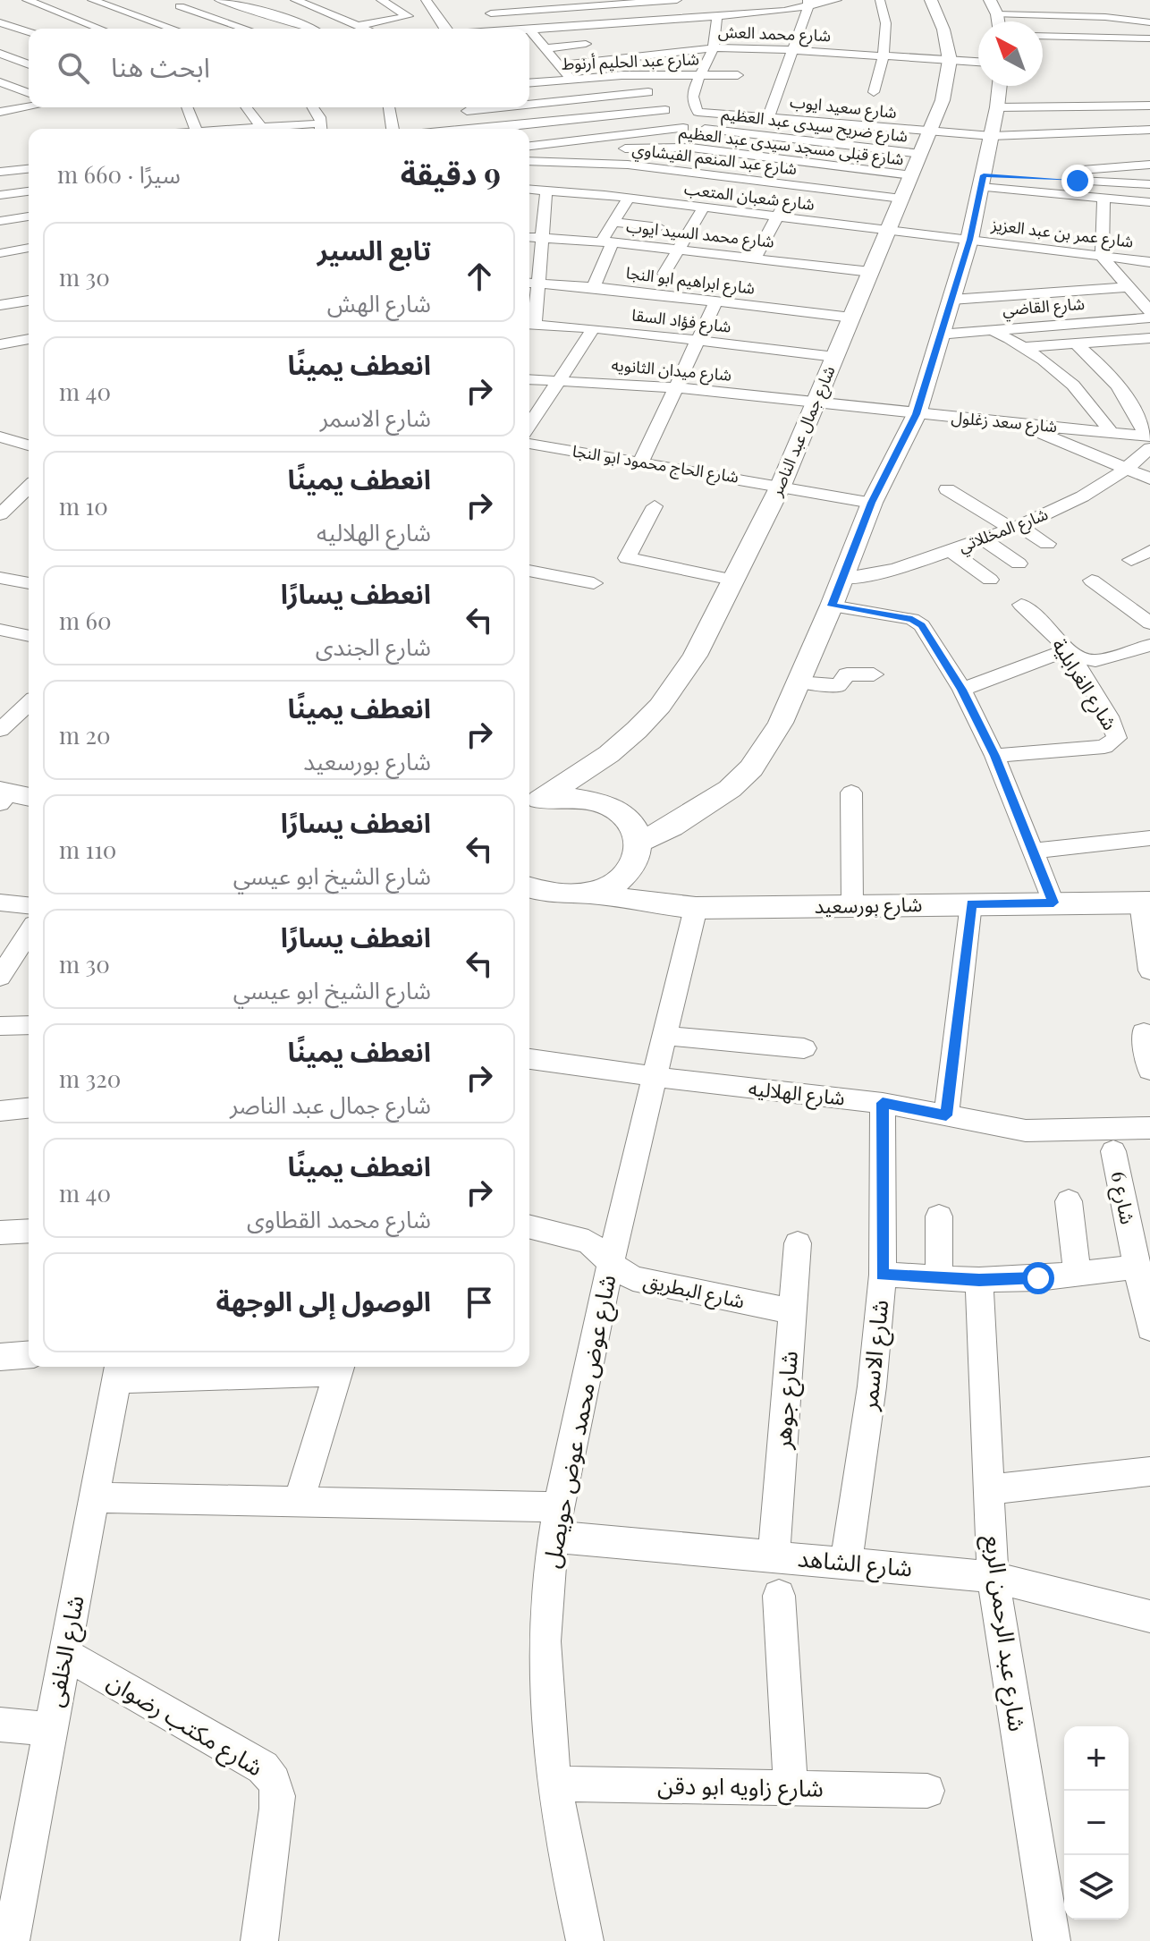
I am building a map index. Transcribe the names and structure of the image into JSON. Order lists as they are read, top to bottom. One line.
{"streets":{"street":["شارع محمد العش","شارع عبد الحليم أرنوط","شارع سعيد ايوب","شارع ضريح سيدى عبد العظيم","شارع قبلى مسجد سيدى عبد العظيم","شارع عبد المنعم الفيشاوي","شارع شعبان المتعب","شارع عمر بن عبد العزيز","شارع محمد السيد ايوب","شارع ابراهيم ابو النجا","شارع القاضي","شارع فؤاد السقا","شارع ميدان الثانويه","شارع سعد زغلول","شارع جمال عبد الناصر","شارع الحاج محمود ابو النجا","شارع المخللاتي","شارع الغرابلية","شارع بورسعيد","شارع الهلاليه","شارع 6","شارع البطريق","شارع الاسمر","شارع جوهر","شارع عوض محمد عوض حويصل","شارع الشاهد","شارع عبد الرحمن الربع","شارع الخلفى","شارع مكتب رضوان","شارع زاويه ابو دقن"]},"crossings":[["شارع محمد العش","شارع جمال عبد الناصر"],["شارع عبد الحليم أرنوط","شارع سعيد ايوب"],["شارع سعيد ايوب","شارع جمال عبد الناصر"],["شارع ضريح سيدى عبد العظيم","شارع جمال عبد الناصر"],["شارع قبلى مسجد سيدى عبد العظيم","شارع جمال عبد الناصر"],["شارع عبد المنعم الفيشاوي","شارع جمال عبد الناصر"],["شارع شعبان المتعب","شارع عمر بن عبد العزيز"],["شارع شعبان المتعب","شارع جمال عبد الناصر"],["شارع محمد السيد ايوب","شارع جمال عبد الناصر"],["شارع ابراهيم ابو النجا","شارع جمال عبد الناصر"],["شارع فؤاد السقا","شارع جمال عبد الناصر"],["شارع ميدان الثانويه","شارع سعد زغلول"],["شارع ميدان الثانويه","شارع جمال عبد الناصر"],["شارع سعد زغلول","شارع جمال عبد الناصر"],["شارع سعد زغلول","شارع المخللاتي"],["شارع جمال عبد الناصر","شارع الحاج محمود ابو النجا"],["شارع بورسعيد","شارع عوض محمد عوض حويصل"],["شارع الهلاليه","شارع الاسمر"],["شارع الهلاليه","شارع عوض محمد عوض حويصل"],["شارع البطريق","شارع جوهر"],["شارع البطريق","شارع عوض محمد عوض حويصل"],["شارع الاسمر","شارع الشاهد"],["شارع جوهر","شارع الشاهد"],["شارع عوض محمد عوض حويصل","شارع الشاهد"],["شارع عوض محمد عوض حويصل","شارع زاويه ابو دقن"],["شارع الشاهد","شارع عبد الرحمن الربع"],["شارع الشاهد","شارع الخلفى"],["شارع الخلفى","شارع مكتب رضوان"]],"north":"top left","page":{"search":"ابحث هنا","heading":["9 دقيقة","سيرًا · 660 m"],"list":[["تابع السير","شارع الهش","30 m"],["انعطف يمينًا","شارع الاسمر","40 m"],["انعطف يمينًا","شارع الهلاليه","10 m"],["انعطف يسارًا","شارع الجندى","60 m"],["انعطف يمينًا","شارع بورسعيد","20 m"],["انعطف يسارًا","شارع الشيخ ابو عيسي","110 m"],["انعطف يسارًا","شارع الشيخ ابو عيسي","30 m"],["انعطف يمينًا","شارع جمال عبد الناصر","320 m"],["انعطف يمينًا","شارع محمد القطاوى","40 m"],"الوصول إلى الوجهة"],"map_buttons":["+","−"]}}
